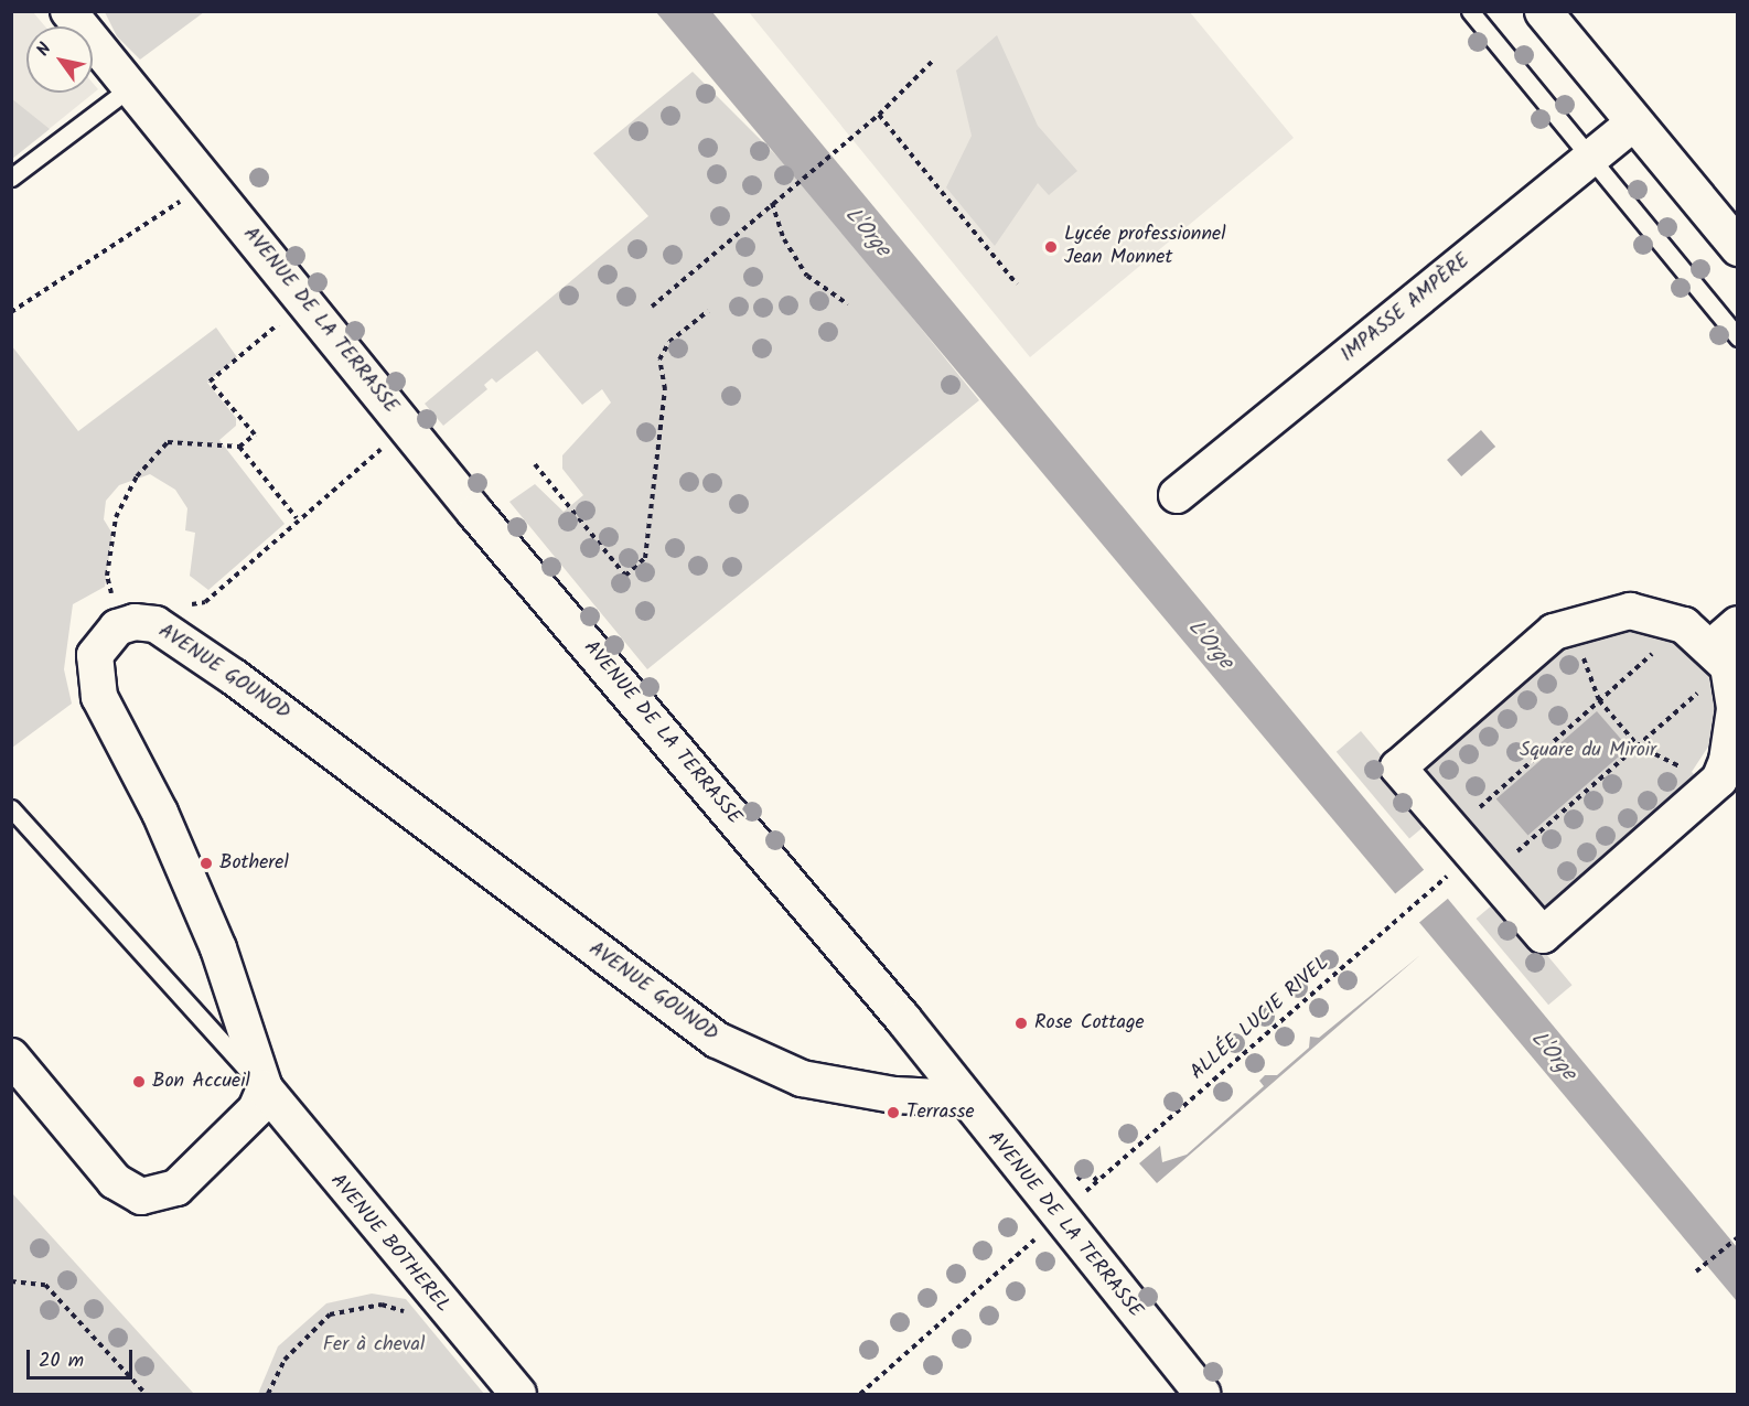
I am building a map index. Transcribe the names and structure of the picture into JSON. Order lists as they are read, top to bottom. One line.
{"streets":{"street":["IMPASSE AMPÈRE","AVENUE DE LA TERRASSE","AVENUE GOUNOD","AVENUE BOTHEREL"],"path":["ALLÉE LUCIE RIVEL"]},"crossings":[["AVENUE DE LA TERRASSE","AVENUE GOUNOD"],["AVENUE GOUNOD","AVENUE BOTHEREL"]],"water":["L'Orge"],"parks":["Square du Miroir","Fer à cheval"],"places":["Lycée professionnel Jean Monnet","Botherel","Rose Cottage","Bon Accueil","Terrasse"],"scale_bar":"20 m","north":"top left"}
